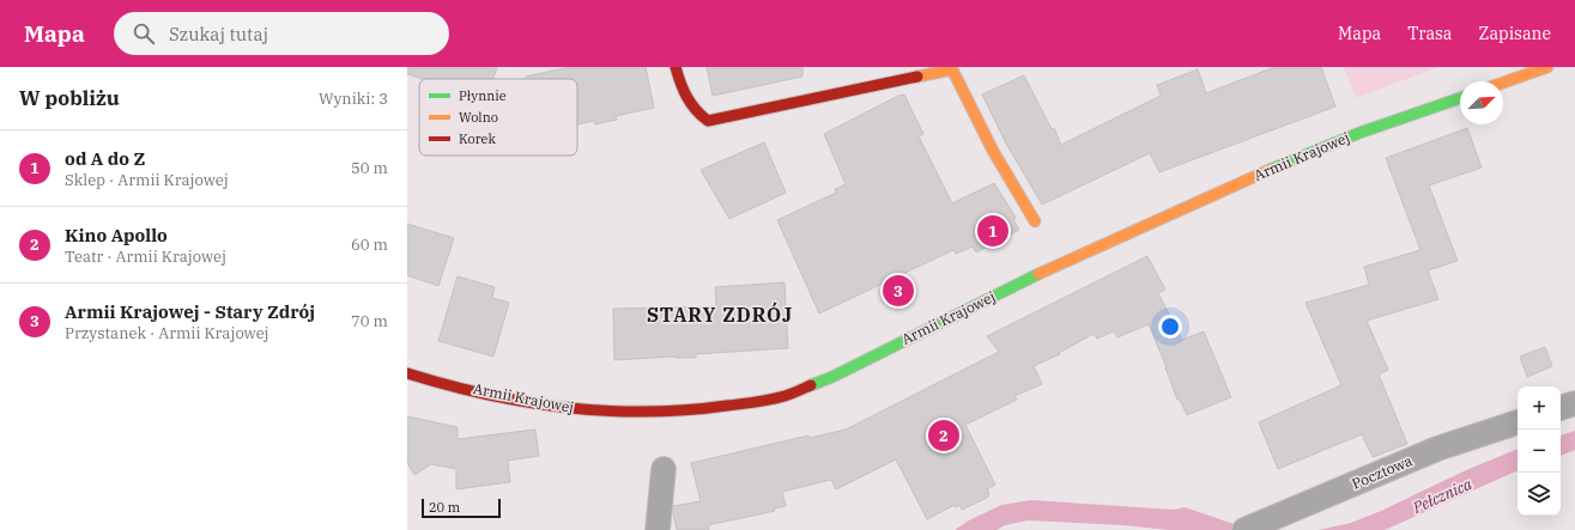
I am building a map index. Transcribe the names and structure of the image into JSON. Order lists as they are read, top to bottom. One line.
{"streets":{"main road":["Armii Krajowej"],"street":["Pocztowa"]},"districts":["STARY ZDRÓJ"],"water":["Pełcznica"],"legend":["Płynnie","Wolno","Korek"],"scale_bar":"20 m","north":"top right","page":{"header":"Mapa","search":"Szukaj tutaj","nav":["Mapa","Trasa","Zapisane"],"heading":["W pobliżu","Wyniki: 3"],"list":[{"mark":"1","name":"od A do Z","note":"Sklep · Armii Krajowej","value":"50 m"},{"mark":"2","name":"Kino Apollo","note":"Teatr · Armii Krajowej","value":"60 m"},{"mark":"3","name":"Armii Krajowej - Stary Zdrój","note":"Przystanek · Armii Krajowej","value":"70 m"}],"pins":["1","3","2"],"map_buttons":["+","−"],"scale":"20 m"}}
